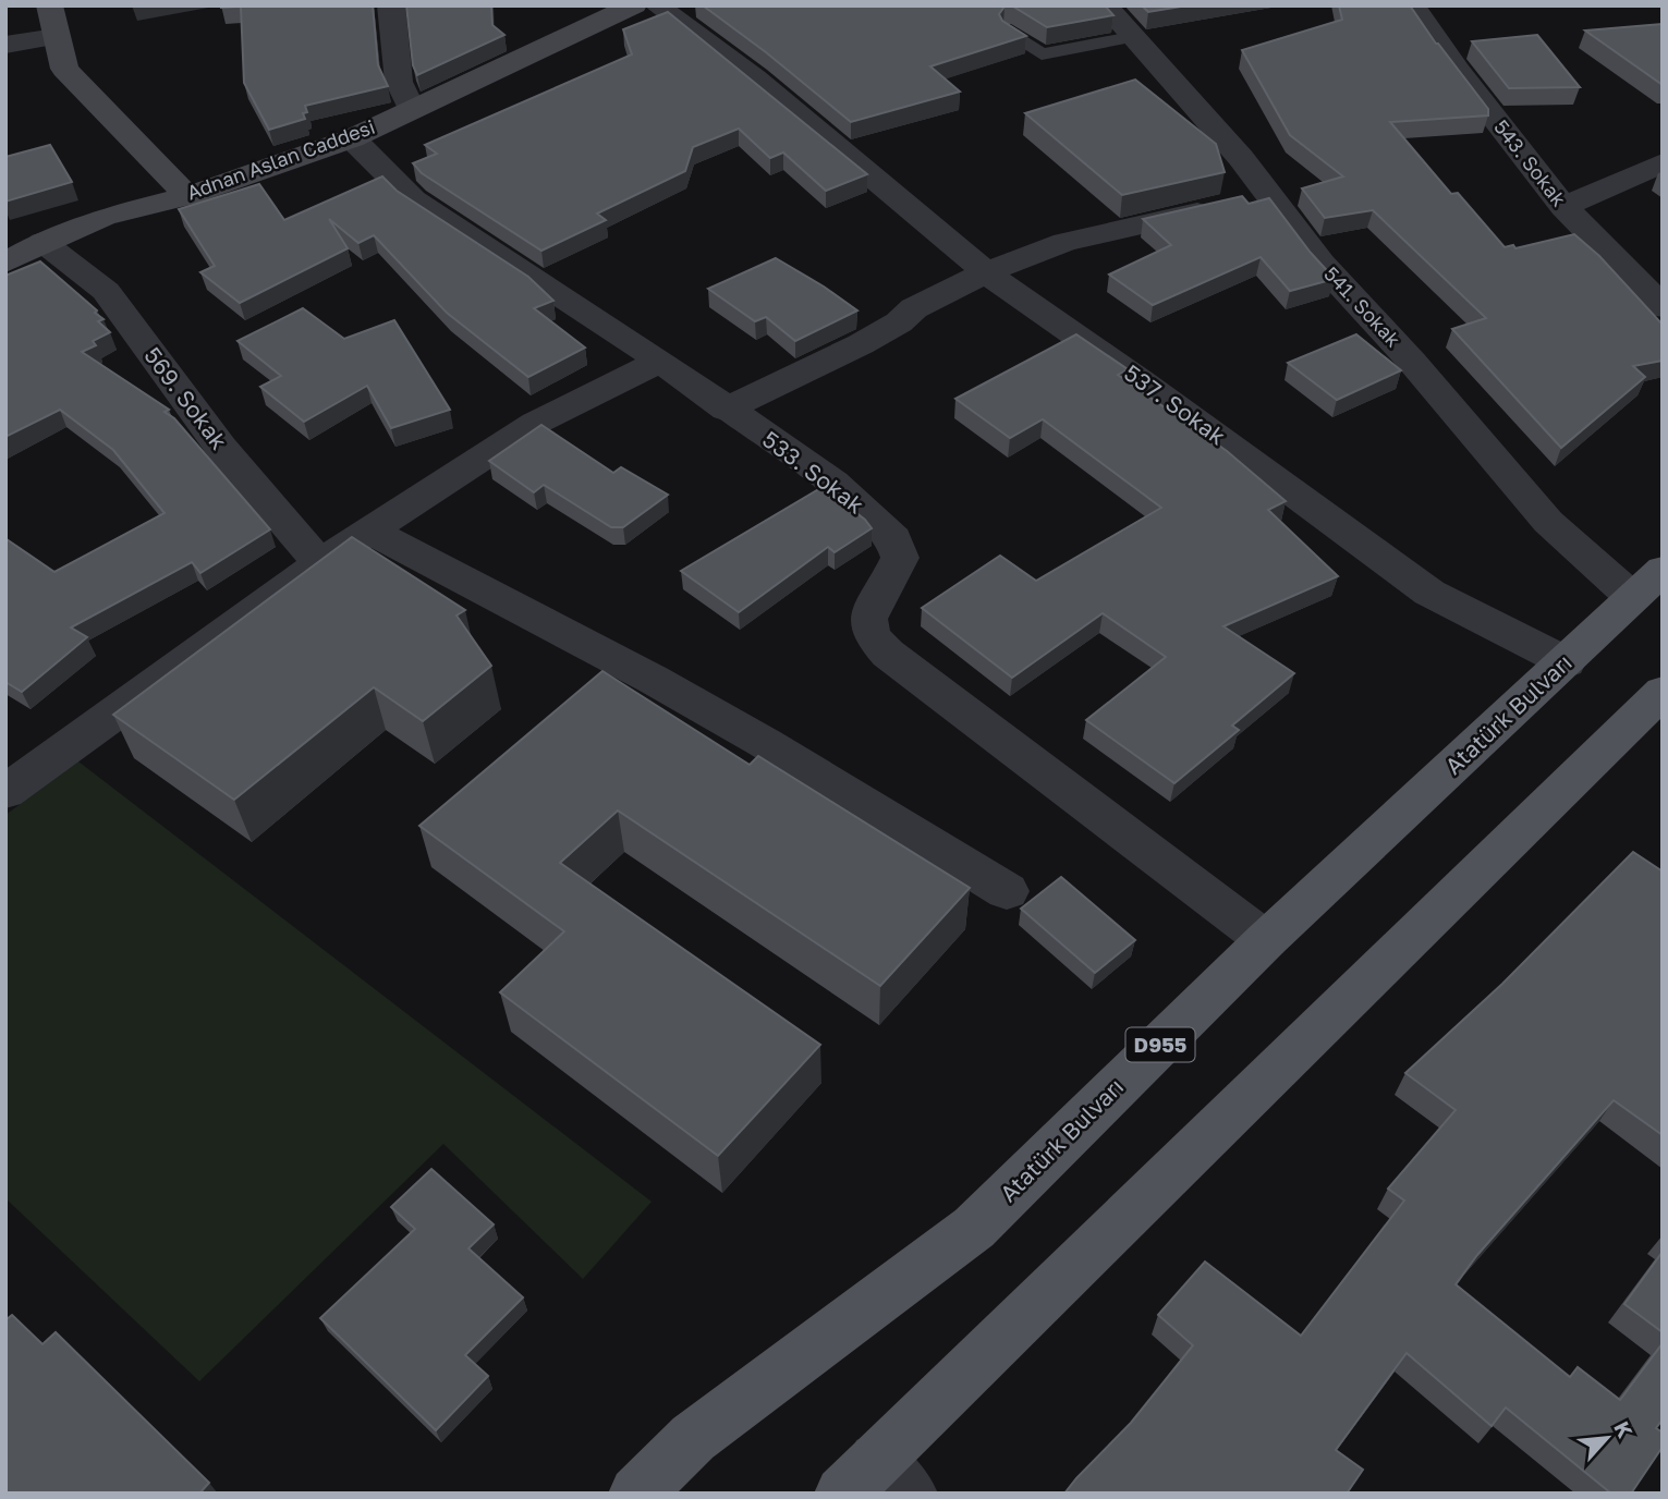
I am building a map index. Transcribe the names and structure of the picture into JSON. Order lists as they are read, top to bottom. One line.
{"streets":{"main road":["Atatürk Bulvarı","D955"],"street":["Adnan Aslan Caddesi","543. Sokak","541. Sokak","569. Sokak","537. Sokak","533. Sokak"]},"crossings":[["Adnan Aslan Caddesi","569. Sokak"],["Adnan Aslan Caddesi","533. Sokak"],["541. Sokak","Atatürk Bulvarı"],["537. Sokak","Atatürk Bulvarı"],["533. Sokak","Atatürk Bulvarı"]],"north":"top right"}
